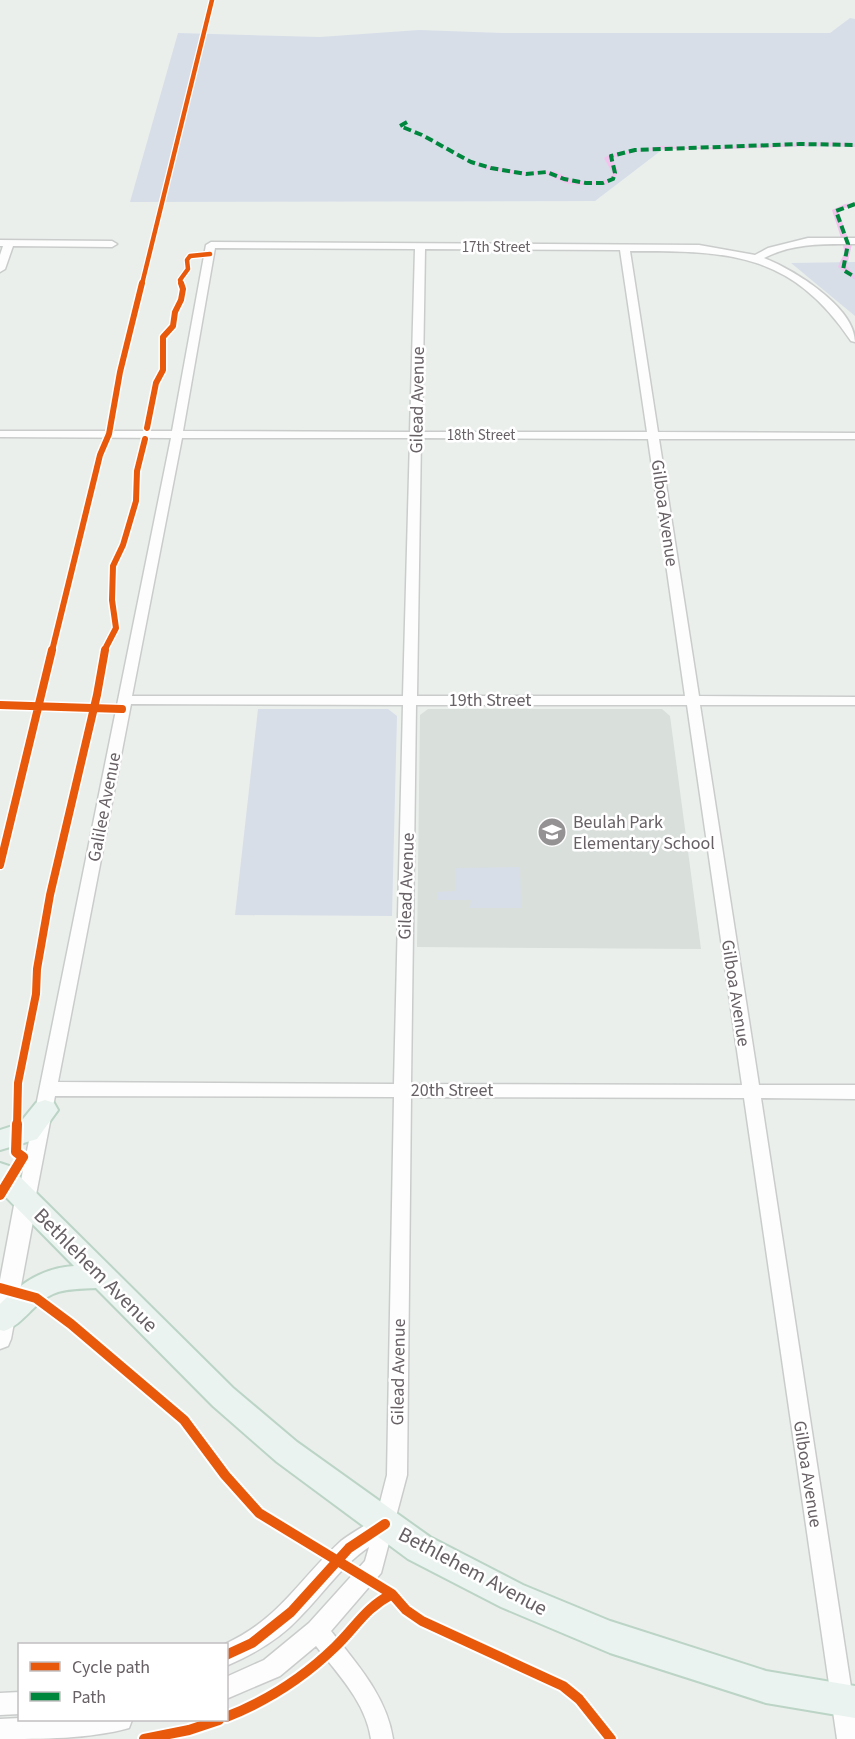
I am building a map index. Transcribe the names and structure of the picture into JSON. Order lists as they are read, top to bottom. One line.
{"streets":{"main road":["Bethlehem Avenue"],"street":["17th Street","Gilead Avenue","18th Street","Gilboa Avenue","19th Street","Galilee Avenue","20th Street"]},"crossings":[["17th Street","Gilead Avenue"],["17th Street","Gilboa Avenue"],["17th Street","Galilee Avenue"],["Gilead Avenue","18th Street"],["Gilead Avenue","19th Street"],["Gilead Avenue","20th Street"],["Gilead Avenue","Bethlehem Avenue"],["18th Street","Gilboa Avenue"],["18th Street","Galilee Avenue"],["Gilboa Avenue","19th Street"],["Gilboa Avenue","20th Street"],["Gilboa Avenue","Bethlehem Avenue"],["19th Street","Galilee Avenue"],["Galilee Avenue","20th Street"],["Galilee Avenue","Bethlehem Avenue"]],"places":{"school or university":["Beulah Park Elementary School"]},"legend":["Cycle path","Path"]}
